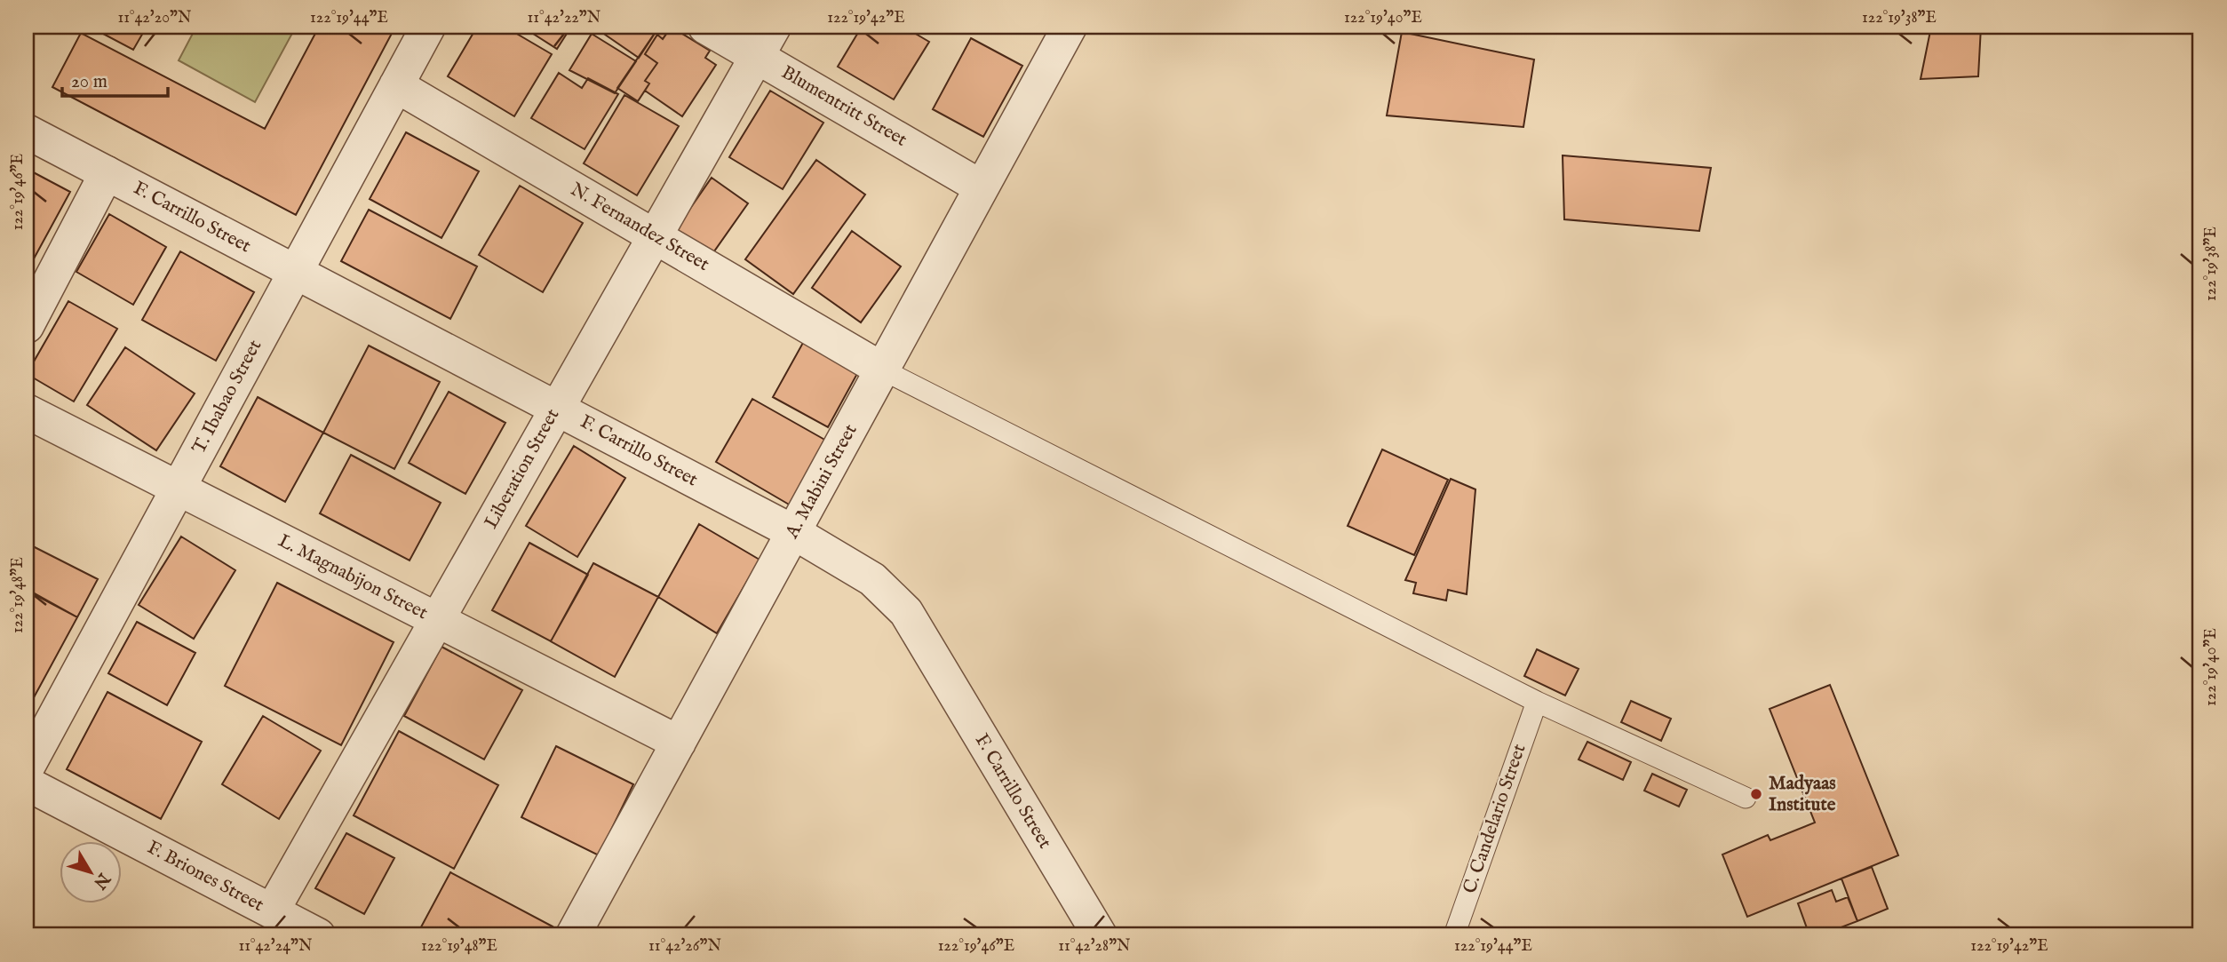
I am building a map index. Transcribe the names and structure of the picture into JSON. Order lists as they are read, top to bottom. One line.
{"streets":{"street":["Blumentritt Street","F. Carrillo Street","N. Fernandez Street","T. Ibabao Street","Liberation Street","A. Mabini Street","L. Magnabijon Street","F. Briones Street"],"lane":["C. Candelario Street"]},"crossings":[["Blumentritt Street","Liberation Street"],["Blumentritt Street","A. Mabini Street"],["F. Carrillo Street","T. Ibabao Street"],["F. Carrillo Street","Liberation Street"],["F. Carrillo Street","A. Mabini Street"],["N. Fernandez Street","T. Ibabao Street"],["N. Fernandez Street","Liberation Street"],["N. Fernandez Street","A. Mabini Street"],["T. Ibabao Street","L. Magnabijon Street"],["Liberation Street","L. Magnabijon Street"],["Liberation Street","F. Briones Street"],["A. Mabini Street","L. Magnabijon Street"]],"places":["Madyaas Institute"],"scale_bar":"20 m","north":"bottom right","coordinates":["11°42'20\"N","122°19'44\"E","11°42'22\"N","122°19'42\"E","122°19'40\"E","122°19'38\"E","122°19'46\"E","122°19'48\"E","11°42'24\"N","11°42'26\"N","11°42'28\"N"]}
